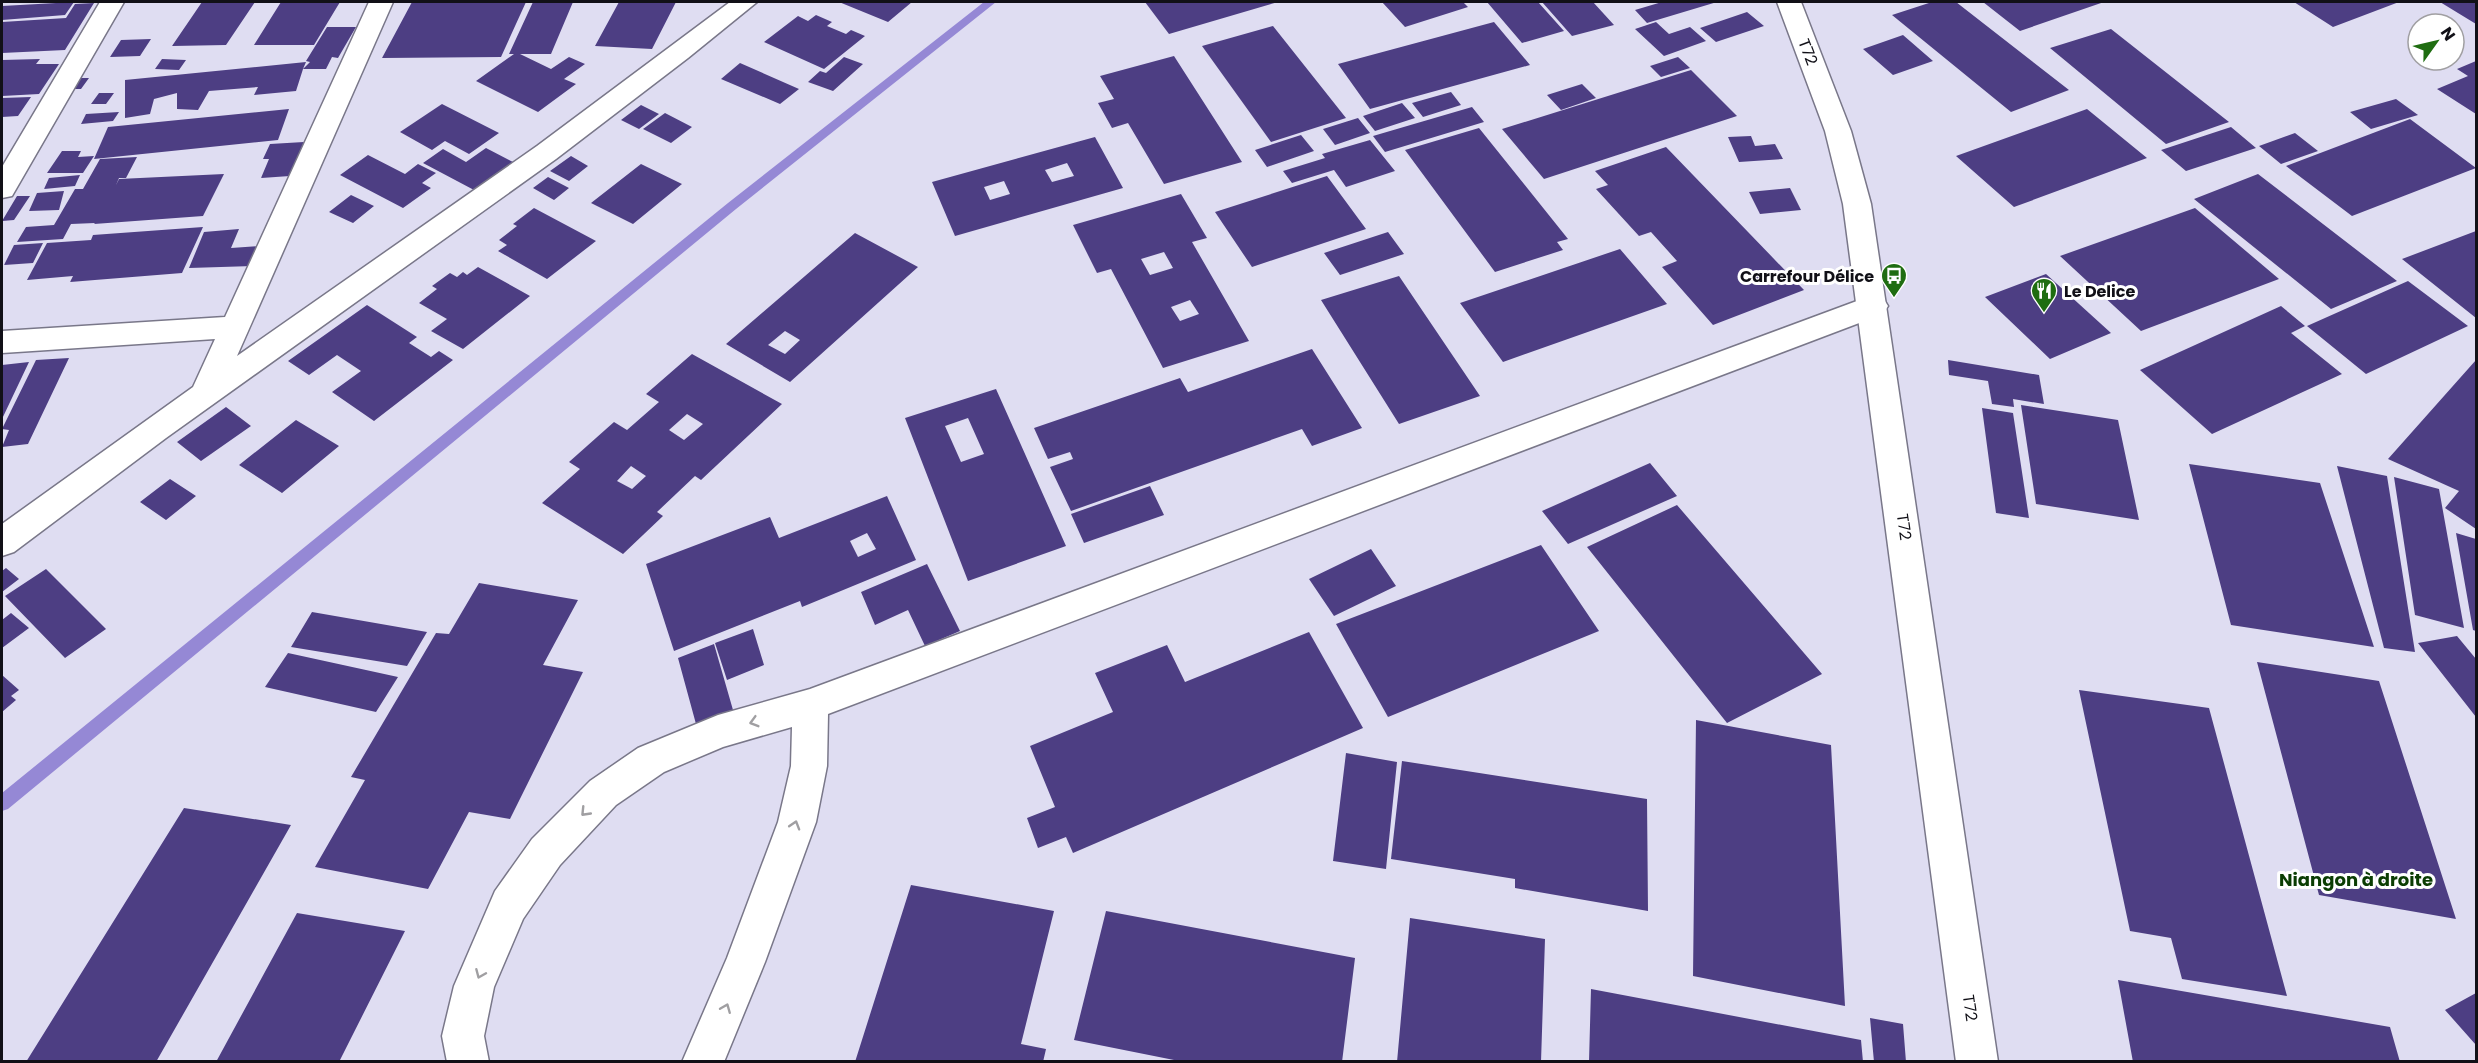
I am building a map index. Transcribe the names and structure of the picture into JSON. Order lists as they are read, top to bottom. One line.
{"streets":{"street":["T72"]},"districts":["Niangon à droite"],"places":{"bus stop":["Carrefour Délice"],"restaurant":["Le Delice"]},"north":"top right"}
